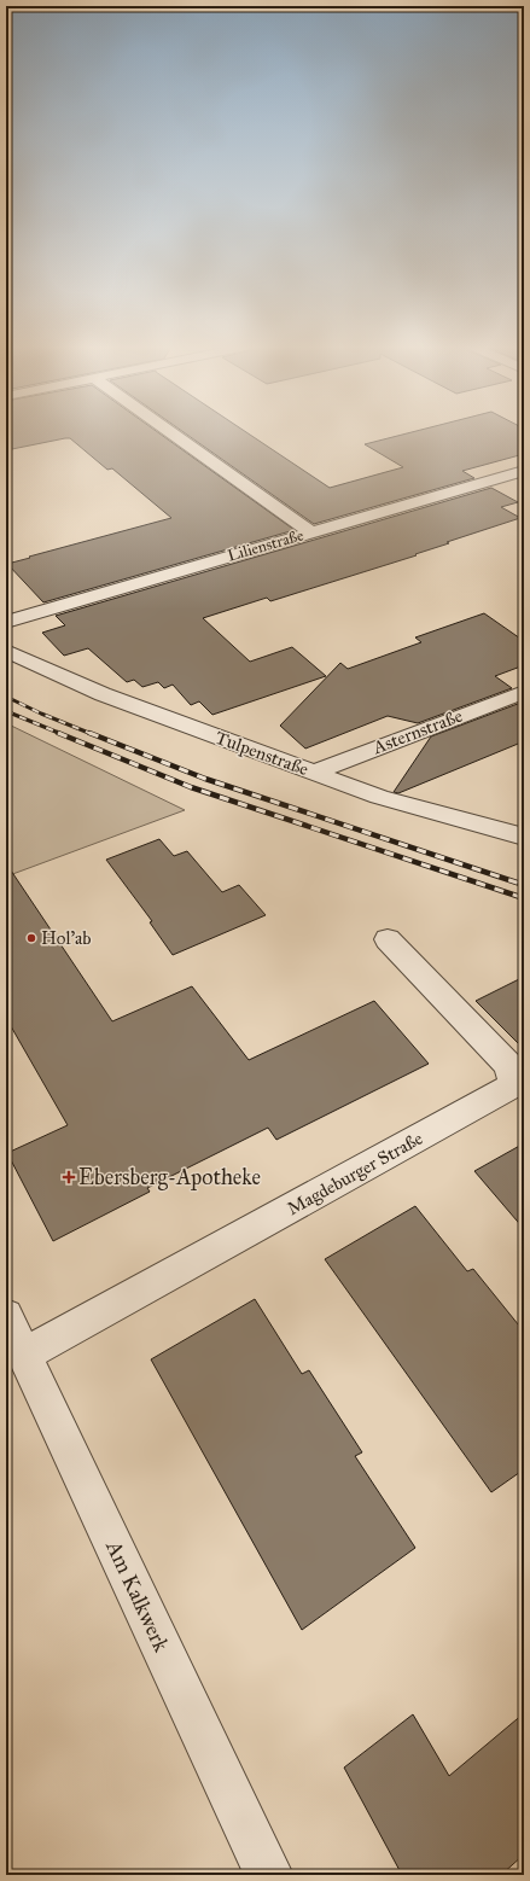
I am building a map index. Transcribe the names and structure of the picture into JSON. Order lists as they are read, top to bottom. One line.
{"streets":{"street":["Lilienstraße","Asternstraße","Tulpenstraße","Magdeburger Straße","Am Kalkwerk"]},"crossings":[["Asternstraße","Tulpenstraße"],["Magdeburger Straße","Am Kalkwerk"]],"places":{"other":["Hol'ab"],"health":["Ebersberg-Apotheke"]}}
